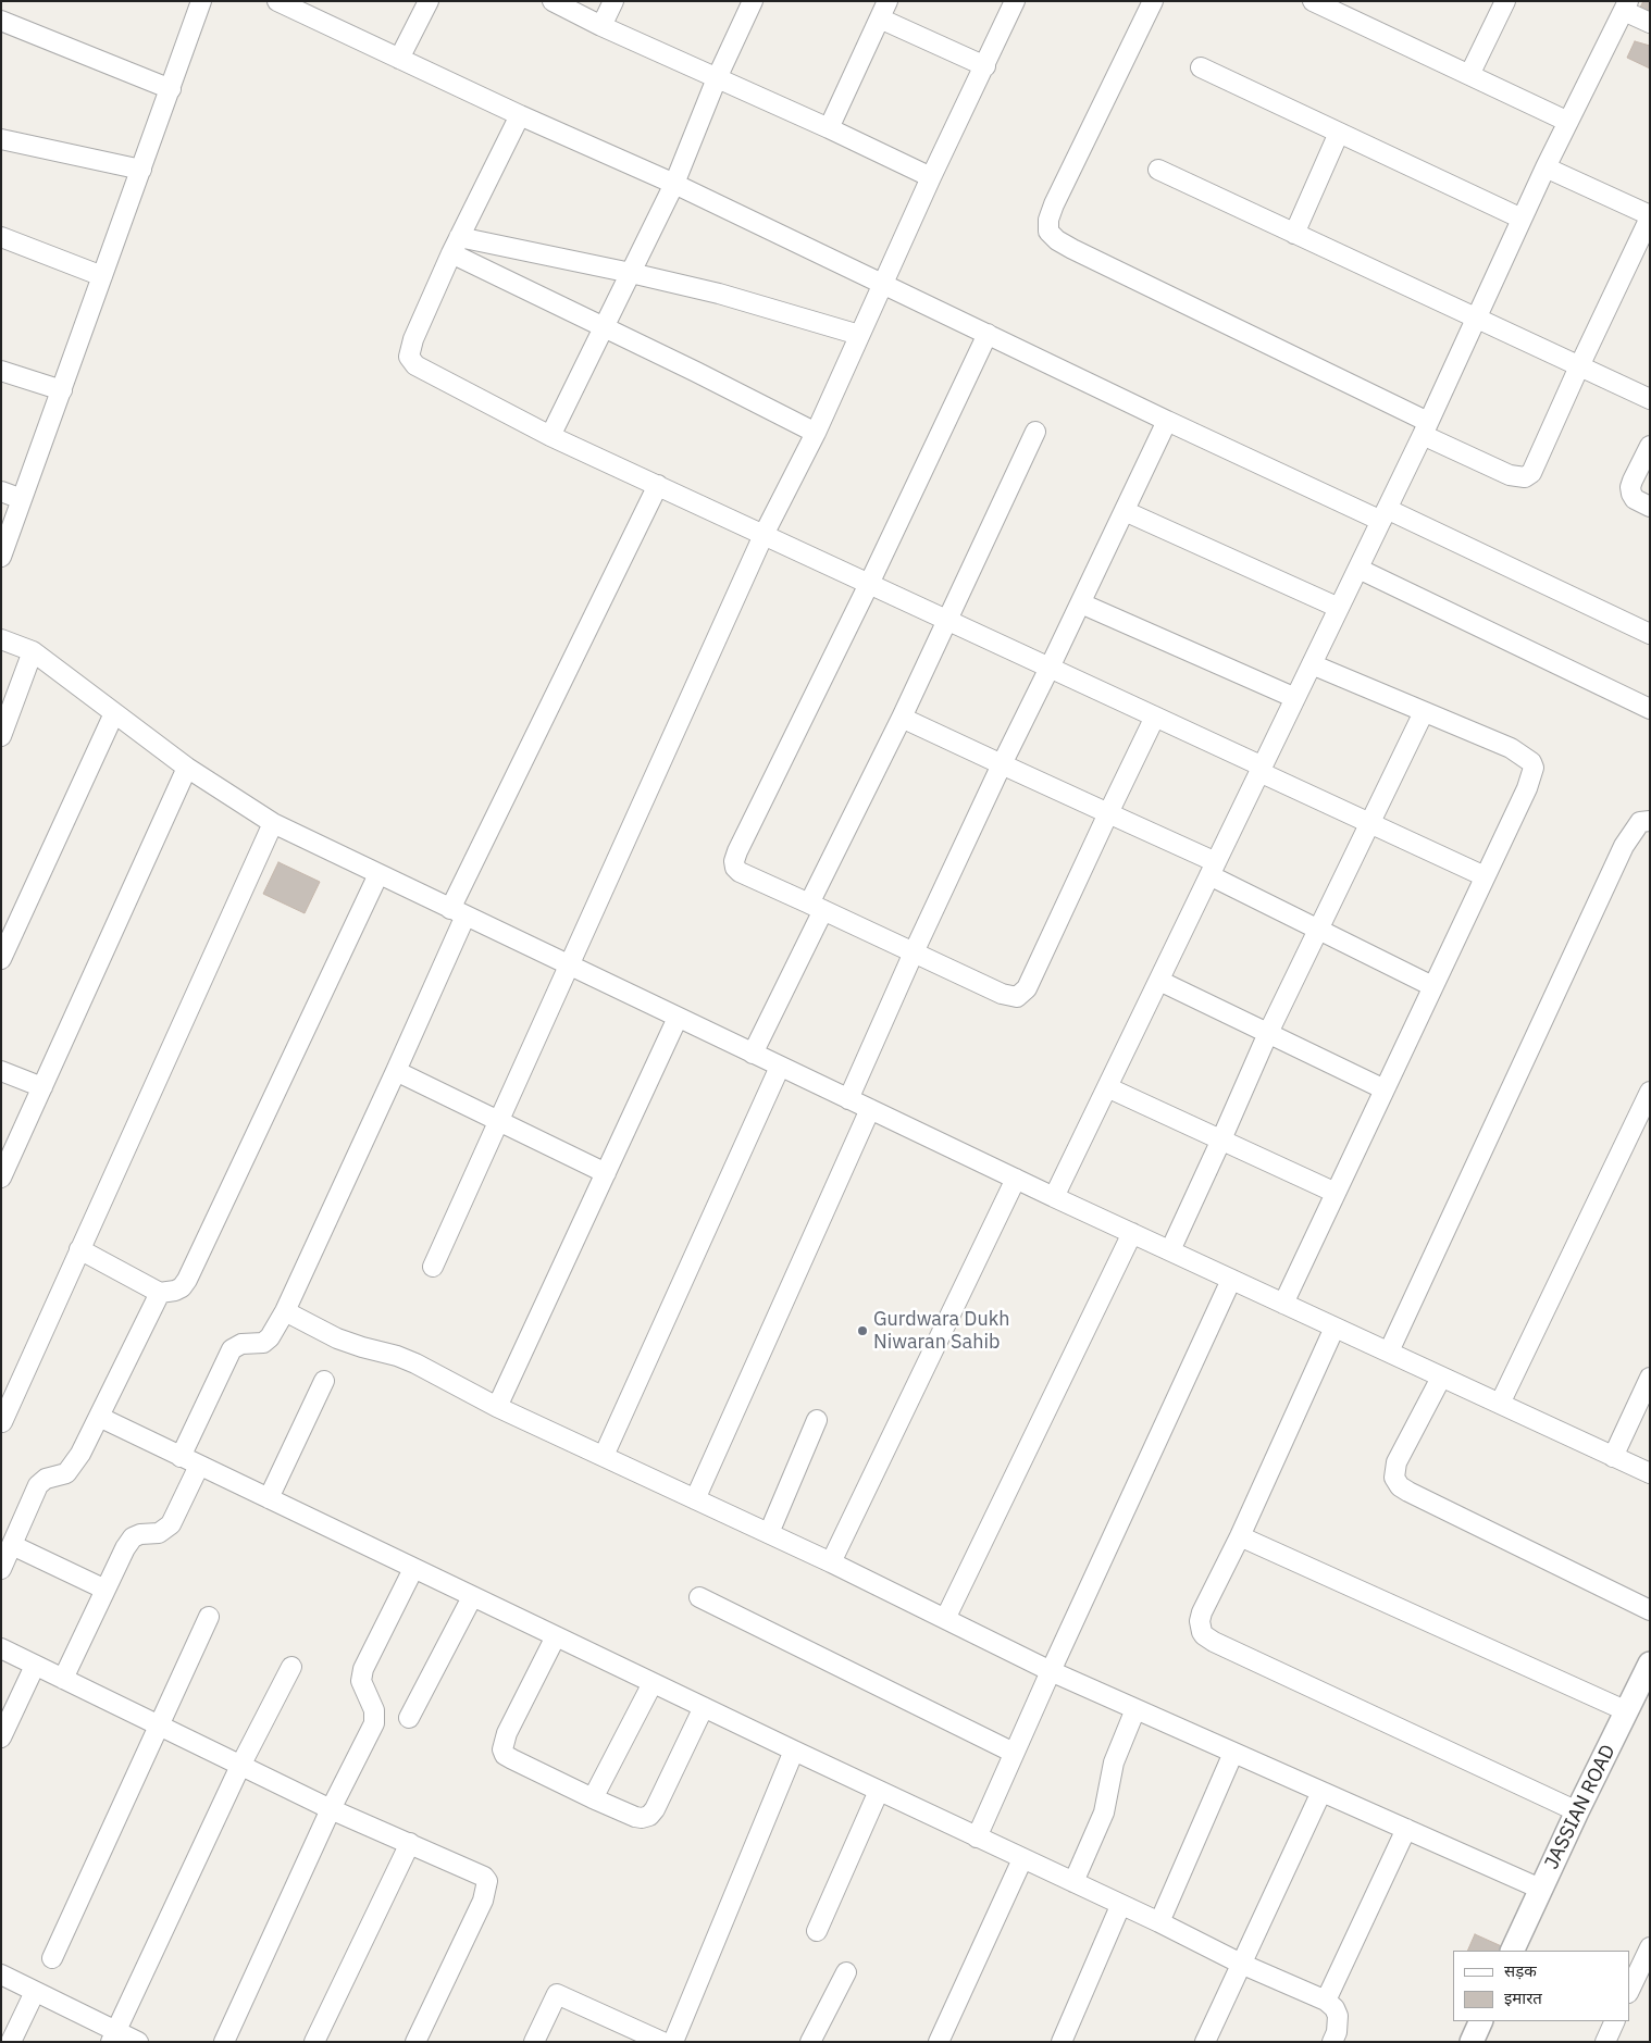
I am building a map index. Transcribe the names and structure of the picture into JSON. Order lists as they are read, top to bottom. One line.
{"streets":{"street":["JASSIAN ROAD"]},"places":["Gurdwara Dukh Niwaran Sahib"],"legend":["सड़क","इमारत"]}
